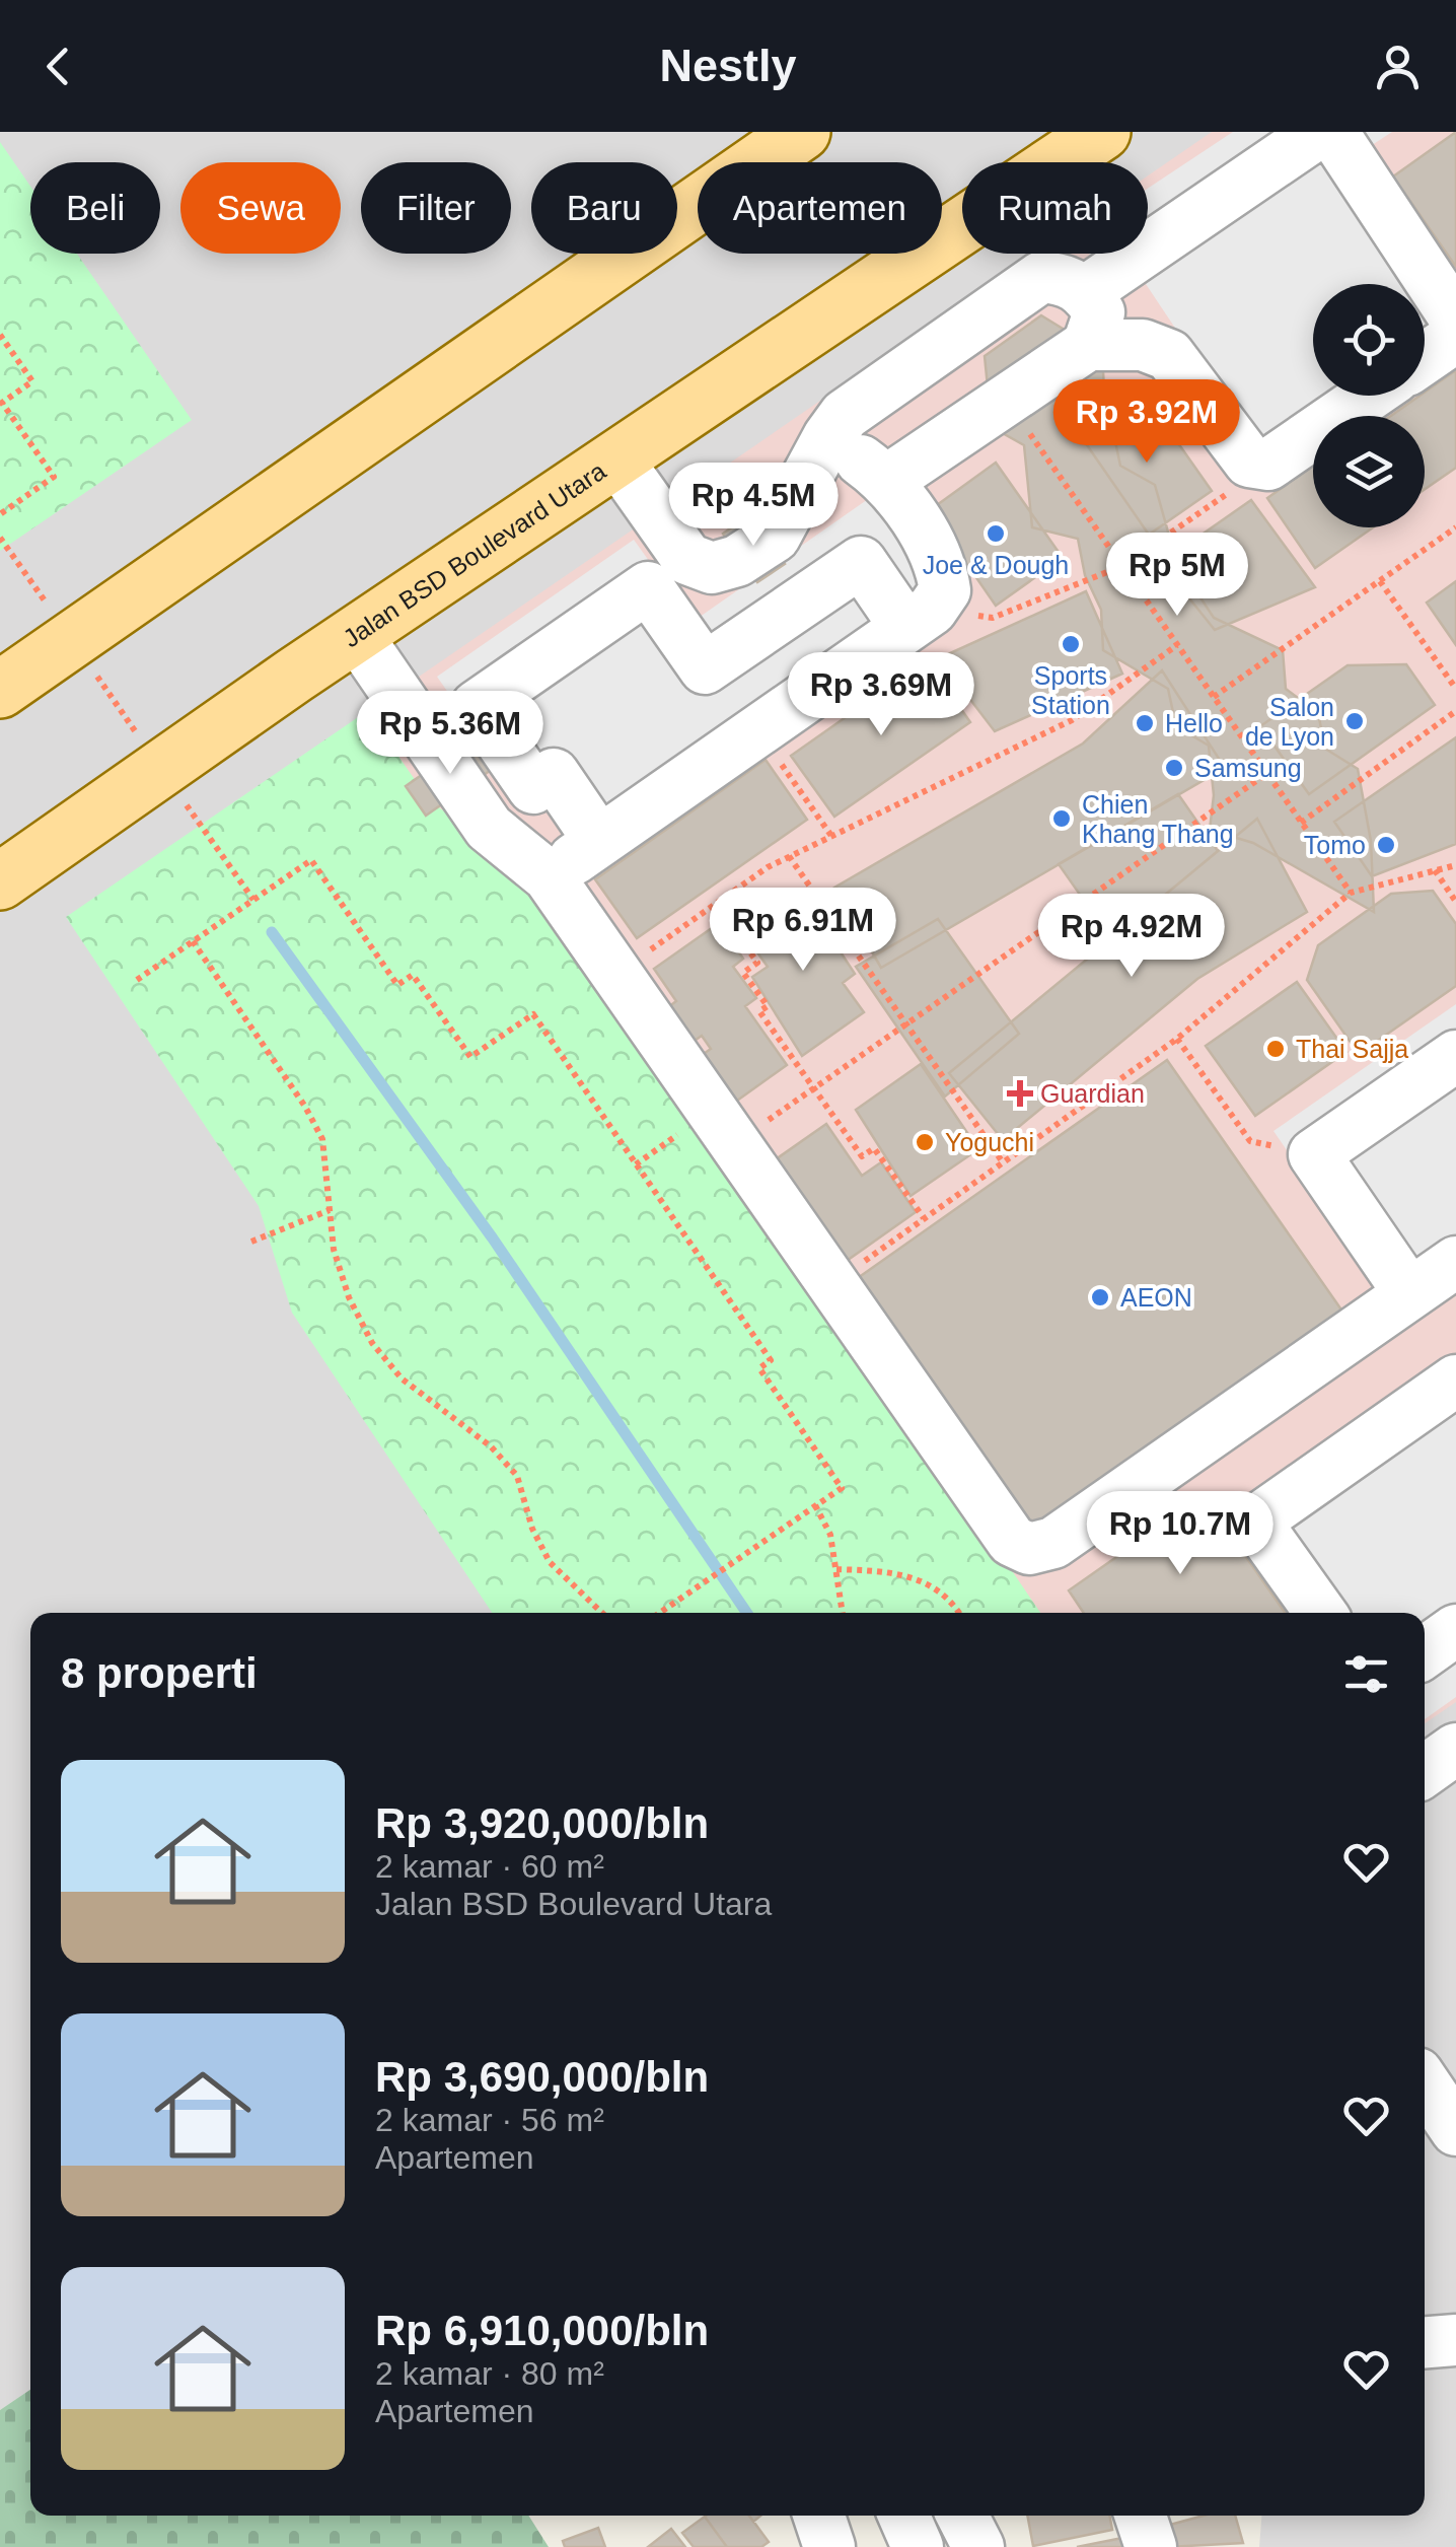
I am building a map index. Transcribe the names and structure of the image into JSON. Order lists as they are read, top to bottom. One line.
{"streets":{"main road":["Jalan BSD Boulevard Utara"]},"places":{"other":["Joe & Dough","Sports Station","Salon de Lyon","Hello","Samsung","Chien Khang Thang","Tomo","Thai Sajja","Yoguchi","AEON"],"health":["Guardian"]},"page":{"header":"Nestly","chip":["Beli","Sewa","Filter","Baru","Apartemen","Rumah"],"price":["Rp 3.92M","Rp 4.5M","Rp 5M","Rp 3.69M","Rp 5.36M","Rp 6.91M","Rp 4.92M","Rp 10.7M"],"heading":"8 properti","list":[{"name":"Rp 3,920,000/bln","note":"2 kamar · 60 m² · Jalan BSD Boulevard Utara"},{"name":"Rp 3,690,000/bln","note":"2 kamar · 56 m² · Apartemen"},{"name":"Rp 6,910,000/bln","note":"2 kamar · 80 m² · Apartemen"}]}}
